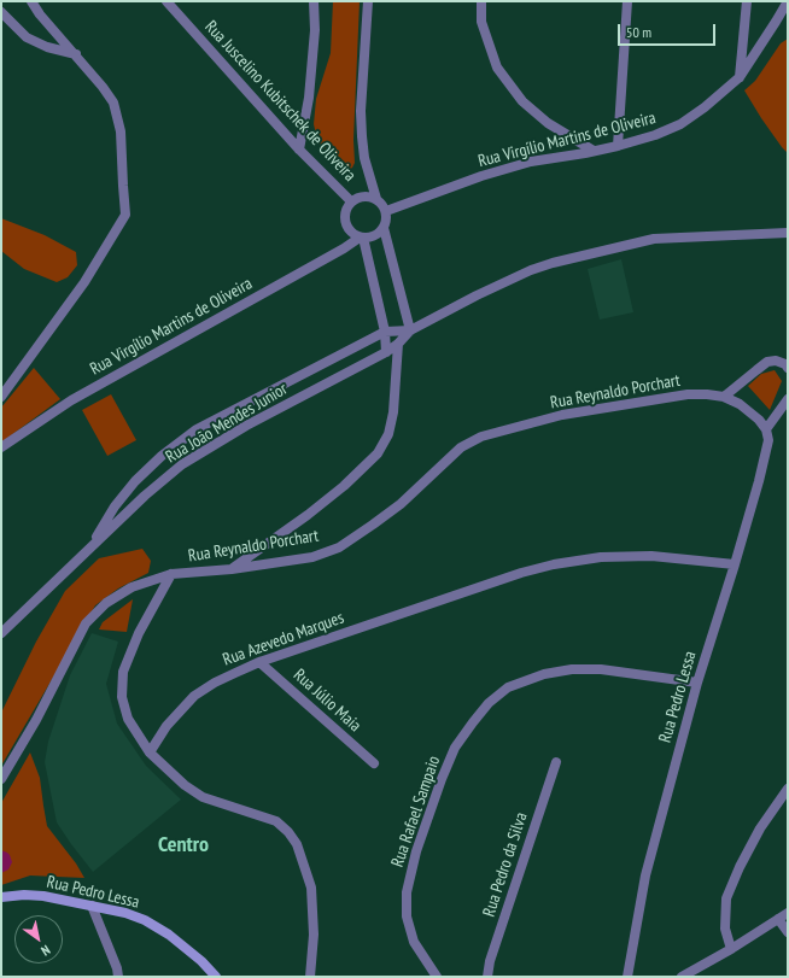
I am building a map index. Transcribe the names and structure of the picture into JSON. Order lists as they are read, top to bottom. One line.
{"streets":{"main road":["Rua Pedro Lessa"],"street":["Rua Juscelino Kubitschek de Oliveira","Rua Virgílio Martins de Oliveira","Rua Reynaldo Porchart","Rua João Mendes Junior","Rua Azevedo Marques","Rua Júlio Maia","Rua Rafael Sampaio","Rua Pedro da Silva"]},"crossings":[["Rua Juscelino Kubitschek de Oliveira","Rua Virgílio Martins de Oliveira"],["Rua Reynaldo Porchart","Rua Pedro Lessa"],["Rua Azevedo Marques","Rua Pedro Lessa"],["Rua Azevedo Marques","Rua Júlio Maia"],["Rua Pedro Lessa","Rua Rafael Sampaio"]],"districts":["Centro"],"scale_bar":"50 m","north":"bottom right"}
